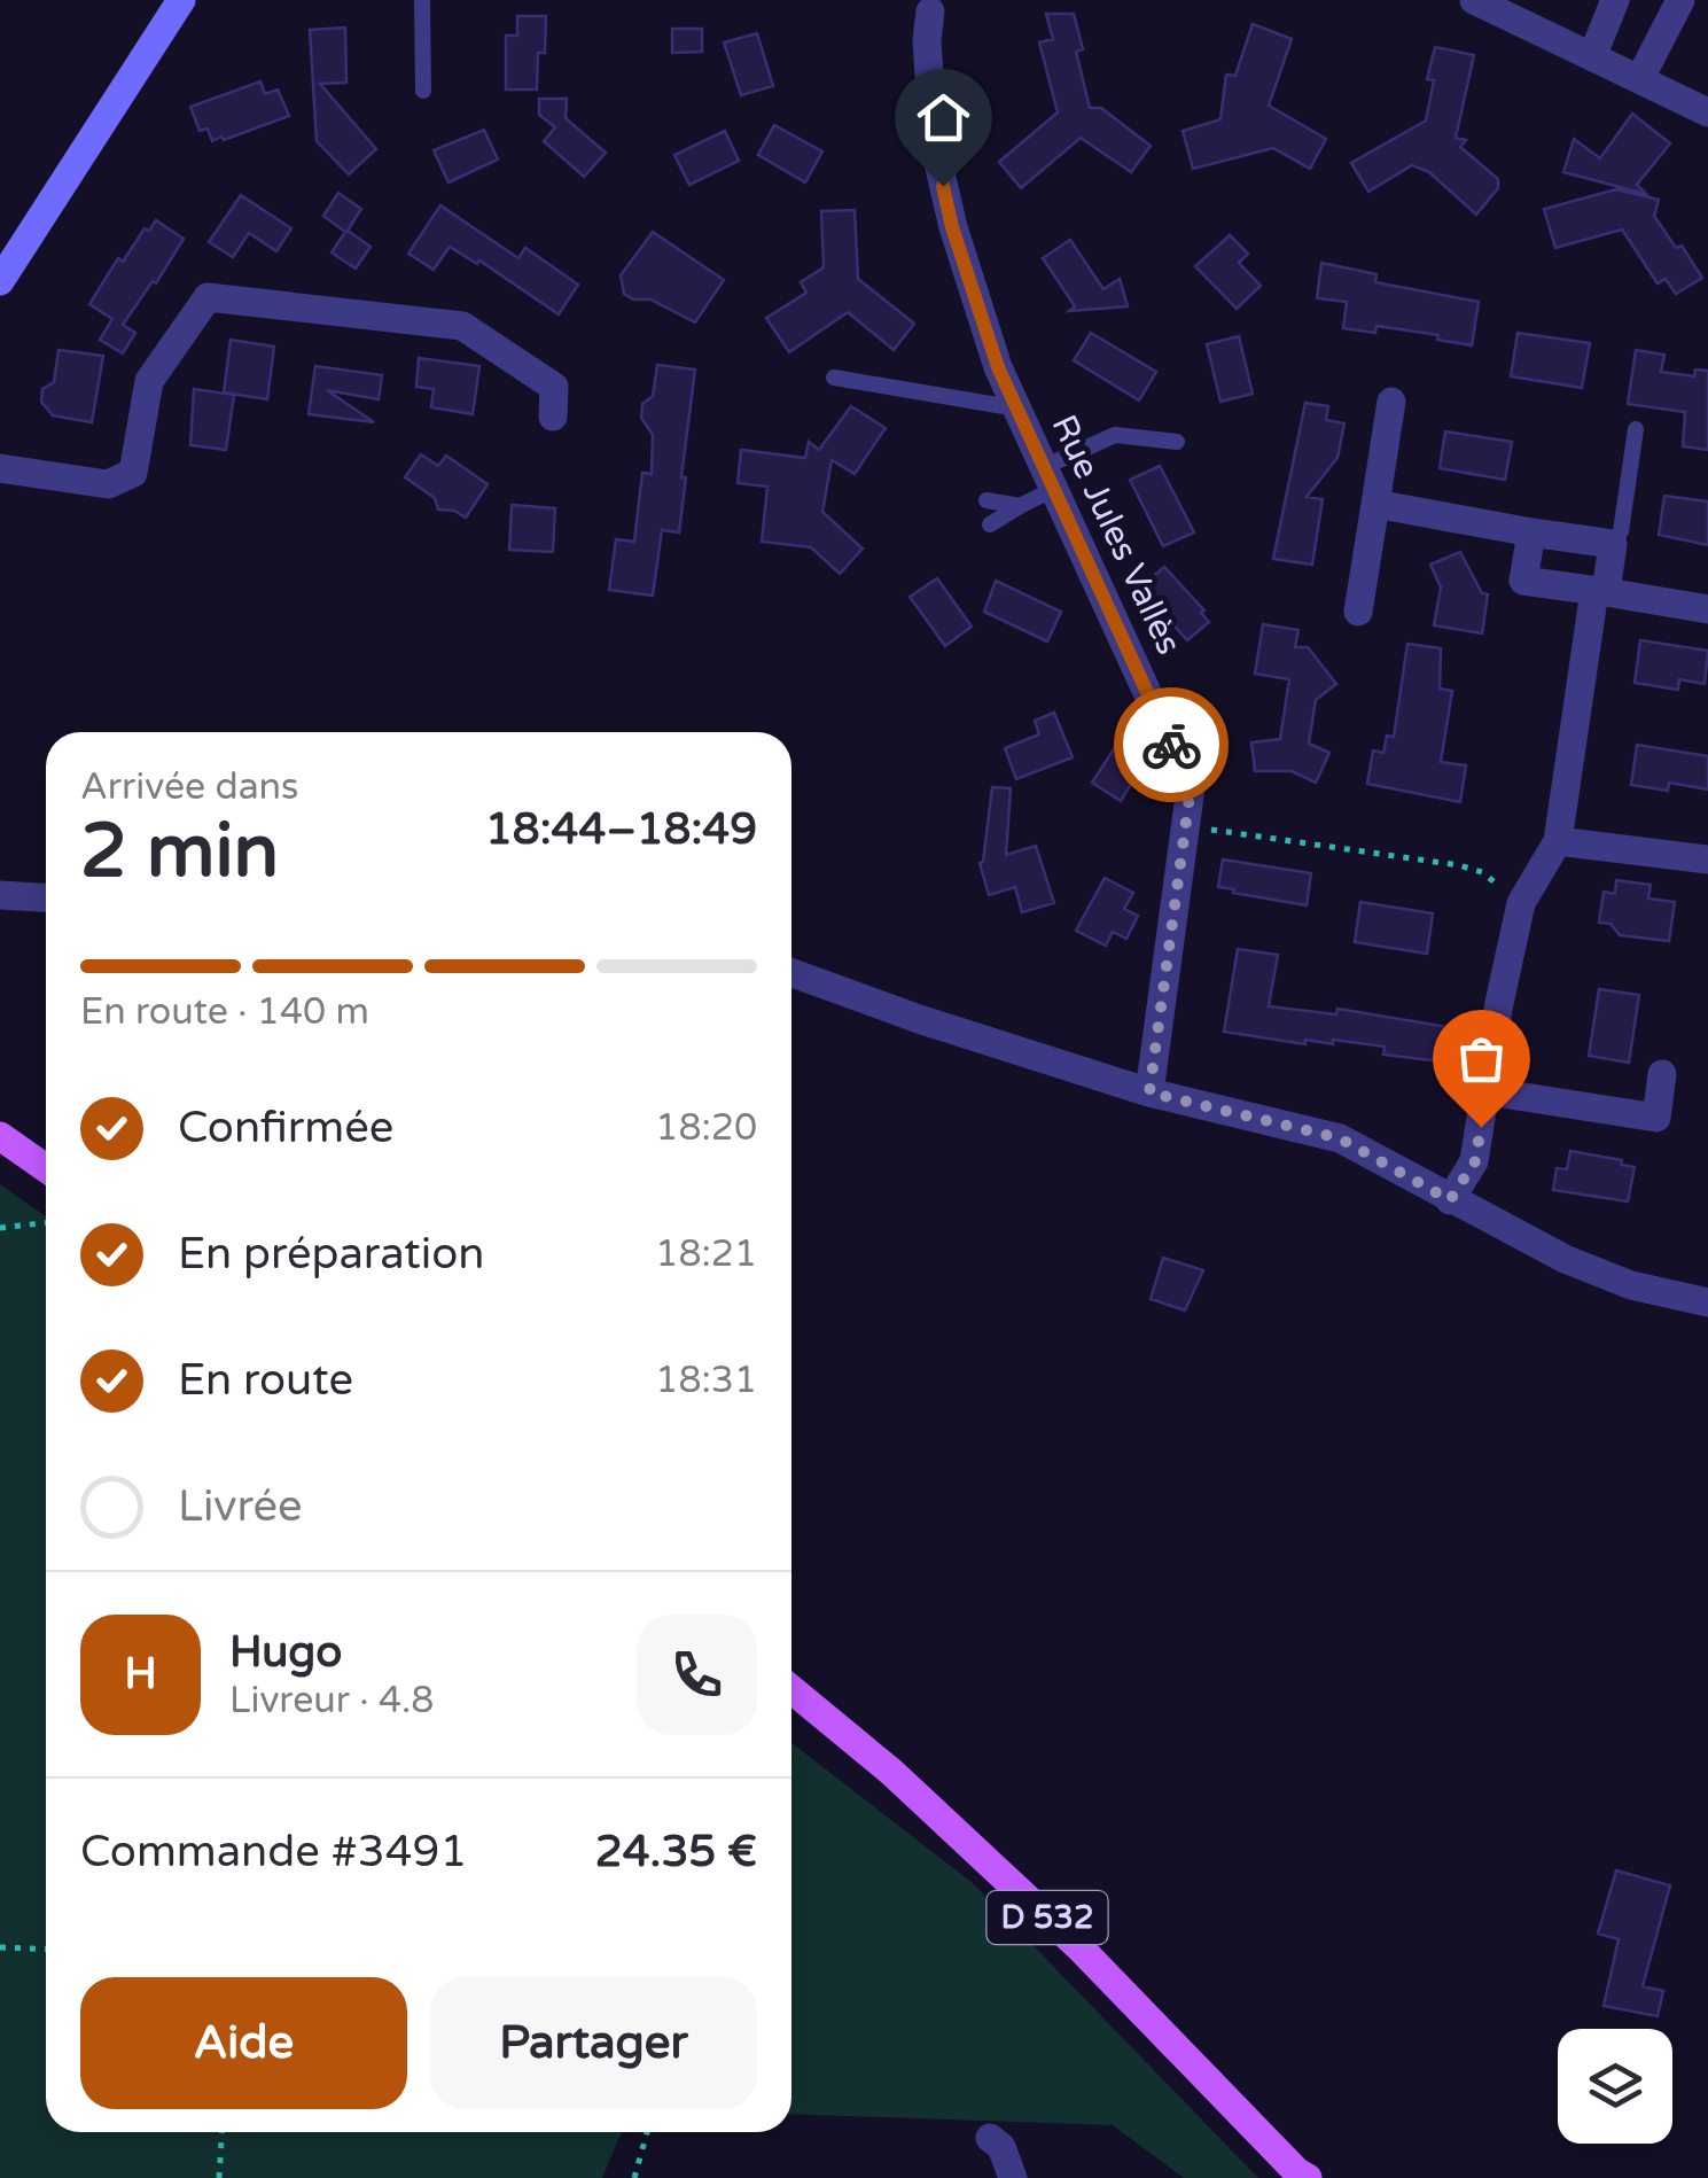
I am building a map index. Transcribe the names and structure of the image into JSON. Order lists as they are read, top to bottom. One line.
{"streets":{"main road":["D 532"],"street":["Rue Jules Vallès"]},"page":{"heading":["2 min","Arrivée dans","18:44–18:49"],"panel":["Hugo","Livreur · 4.8","Commande #3491","24.35 €"],"bar":"En route · 140 m","list":[["Confirmée","18:20"],["En préparation","18:21"],["En route","18:31"],"Livrée"],"round":"H","buttons":["Aide","Partager"]}}
